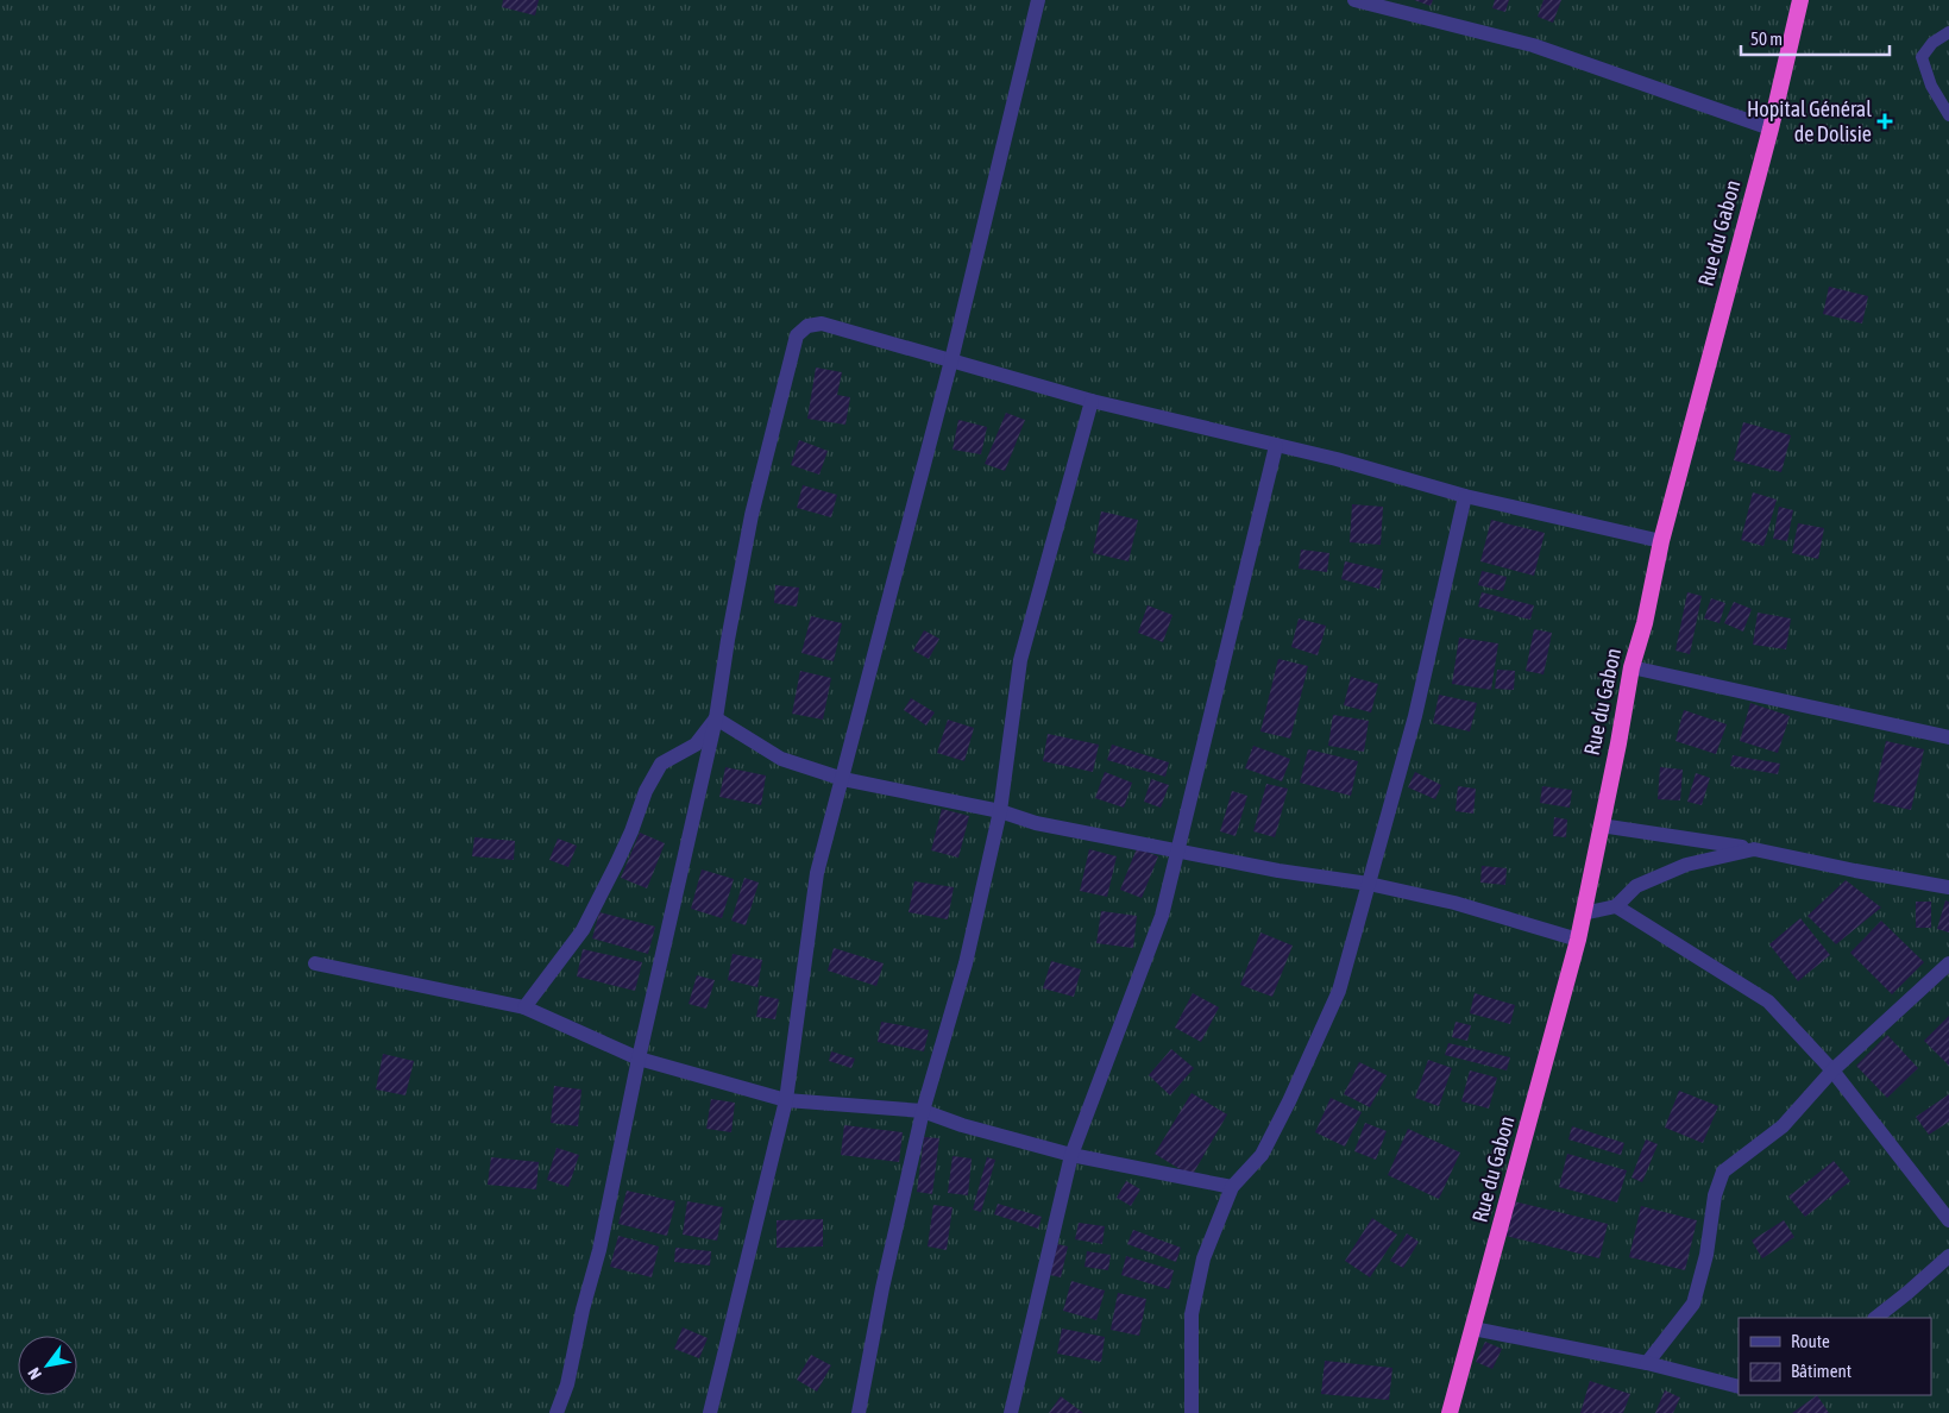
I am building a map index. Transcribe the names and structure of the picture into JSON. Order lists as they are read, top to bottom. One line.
{"streets":{"highway":["Rue du Gabon"]},"places":{"health":["Hopital Général de Dolisie"]},"legend":["Route","Bâtiment"],"scale_bar":"50 m","north":"bottom left"}
